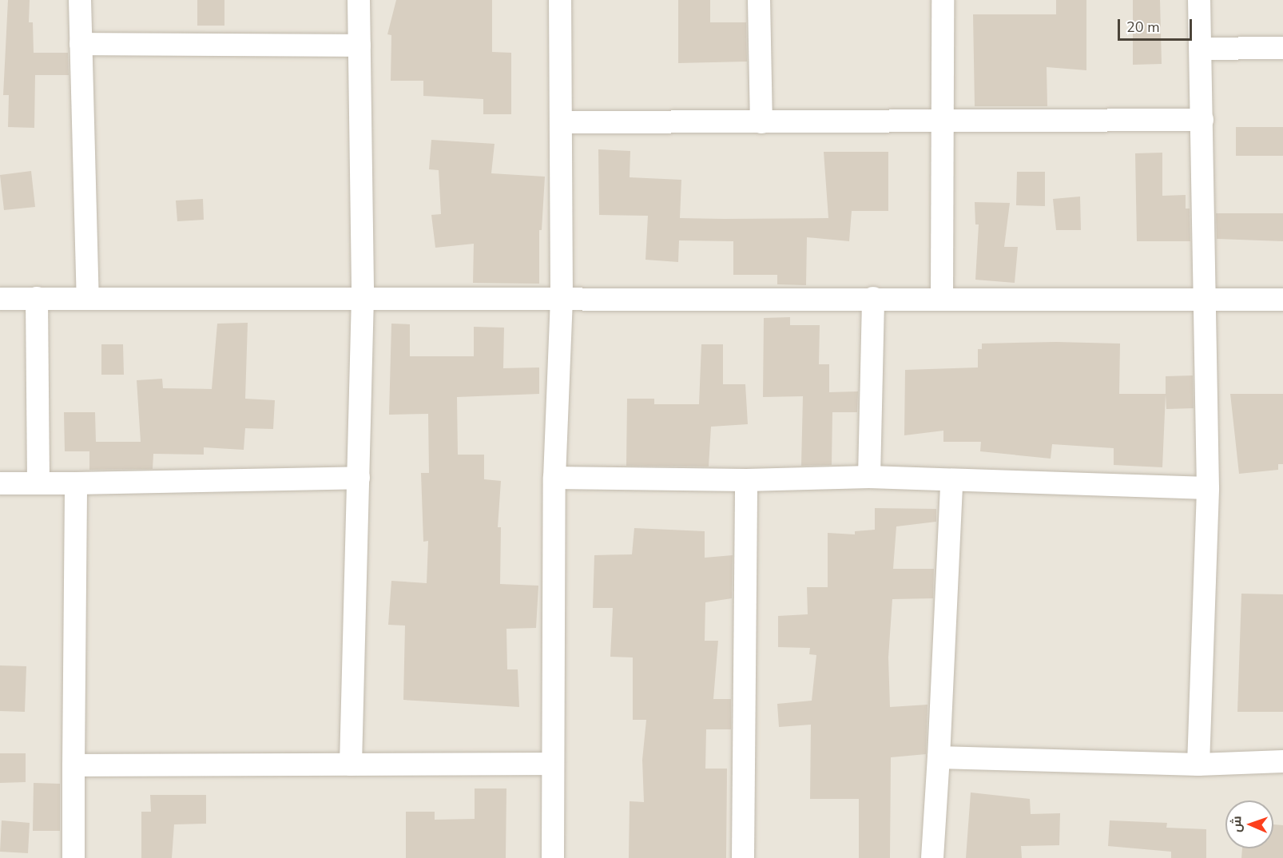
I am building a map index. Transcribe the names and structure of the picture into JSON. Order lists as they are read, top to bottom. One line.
{"scale_bar":"20 m","north":"left"}
